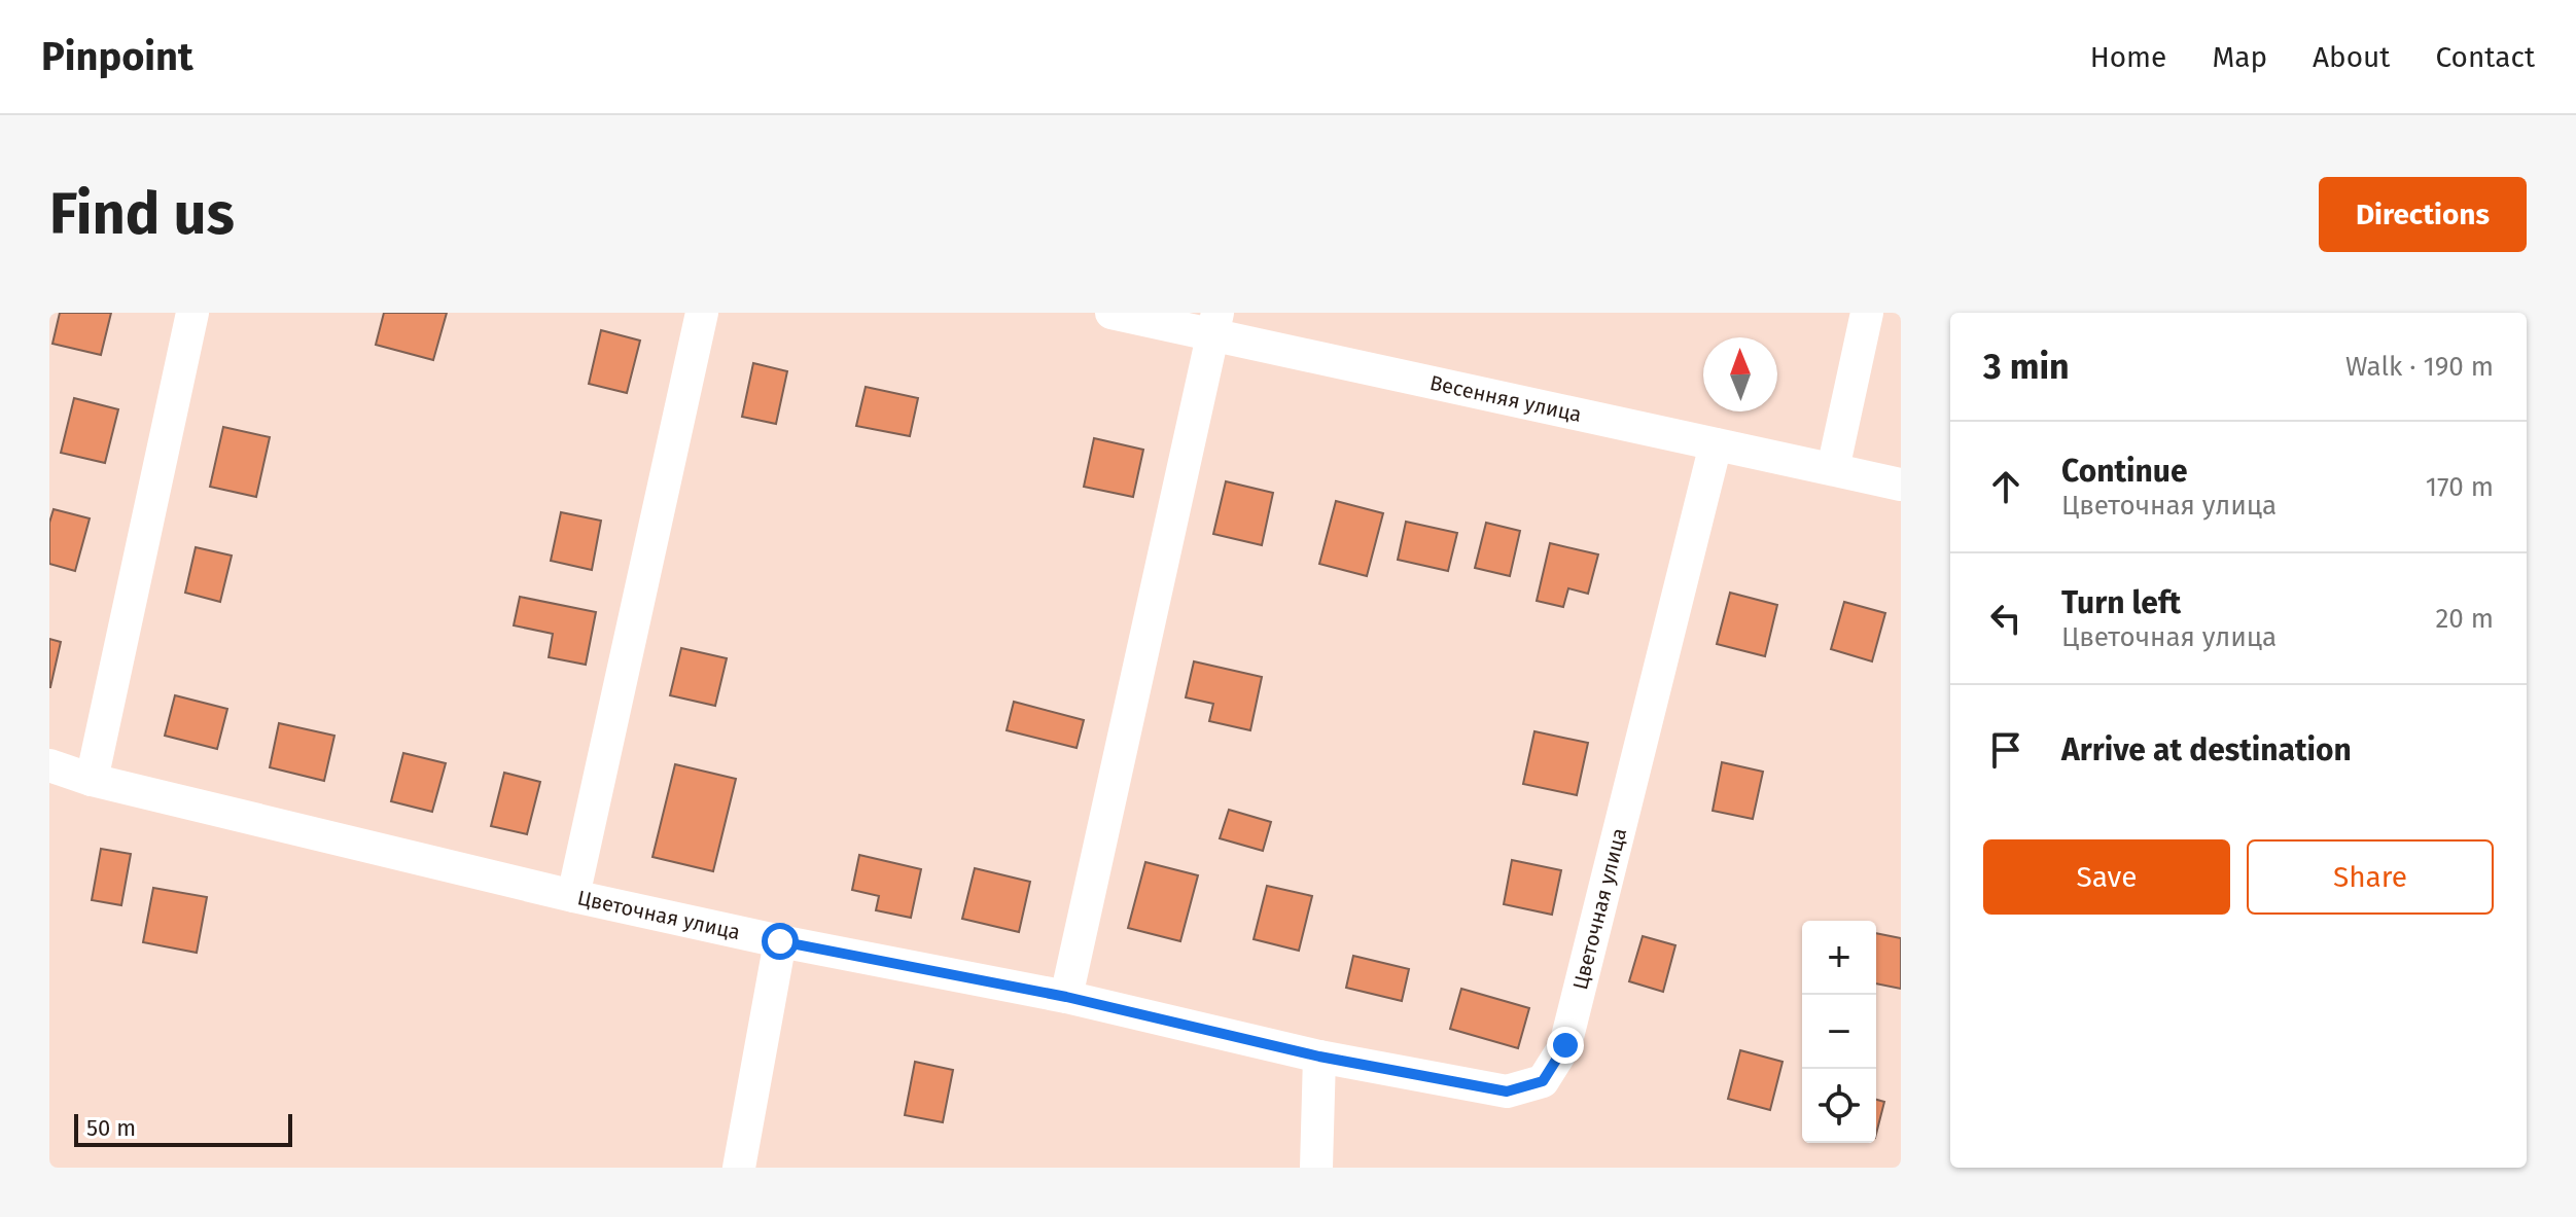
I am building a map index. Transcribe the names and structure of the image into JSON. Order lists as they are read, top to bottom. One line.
{"streets":{"street":["Весенняя улица","Цветочная улица"]},"crossings":[["Весенняя улица","Цветочная улица"]],"scale_bar":"50 m","north":"top","page":{"header":"Pinpoint","nav":["Home","Map","About","Contact"],"buttons":["Directions",["Save","Share"]],"title":"Find us","heading":["3 min","Walk · 190 m"],"list":[["Continue","Цветочная улица","170 m"],["Turn left","Цветочная улица","20 m"],"Arrive at destination"],"map_buttons":["+","−"],"scale":"50 m"}}
